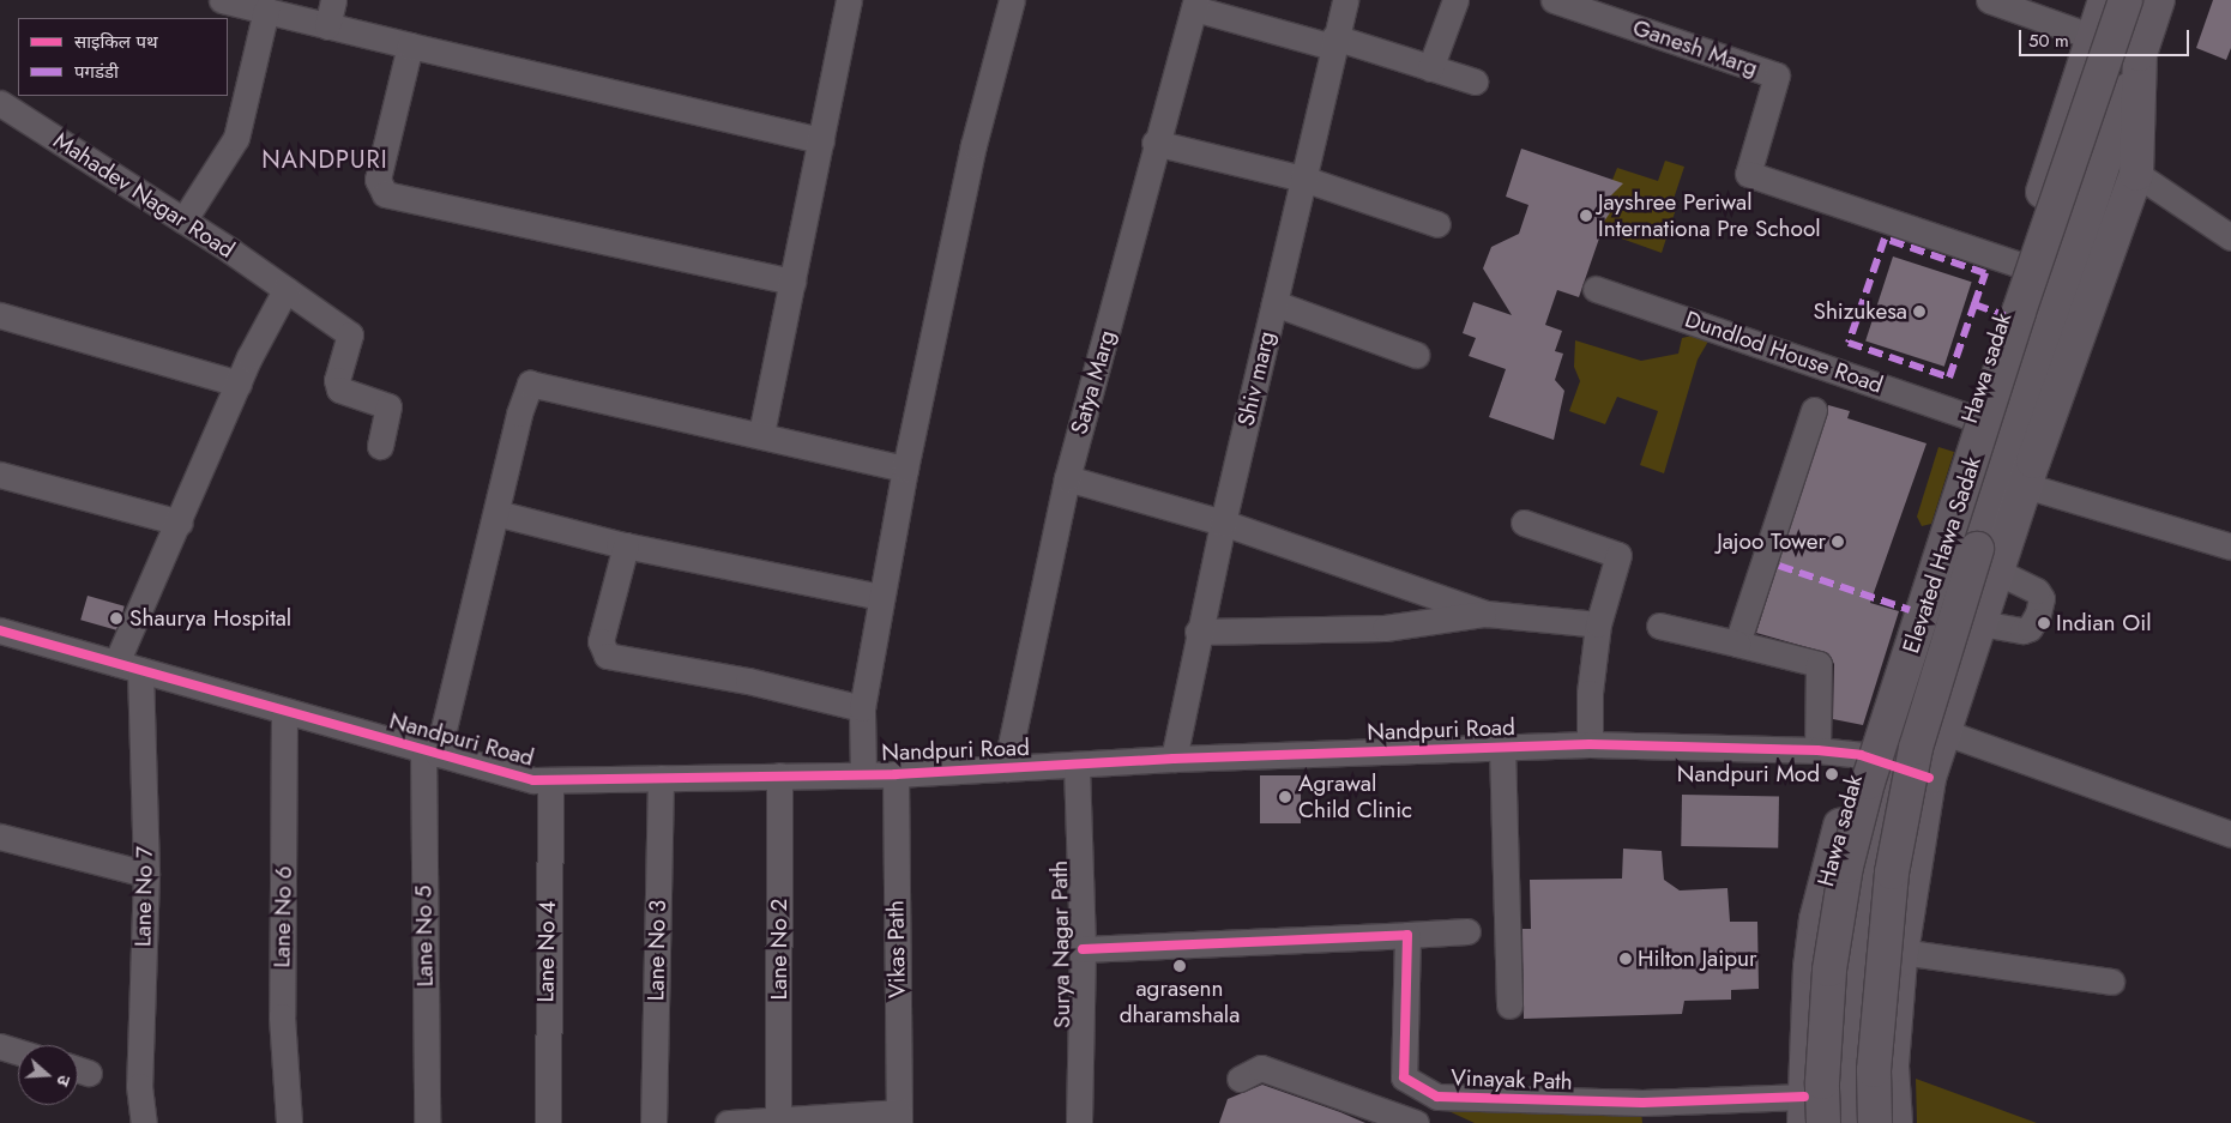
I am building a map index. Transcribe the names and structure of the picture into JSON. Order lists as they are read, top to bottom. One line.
{"streets":{"main road":["Hawa sadak","Elevated Hawa Sadak"],"street":["Ganesh Marg","Mahadev Nagar Road","Dundlod House Road","Shiv marg","Satya Marg","Nandpuri Road","Lane No 7","Lane No 6","Lane No 5","Surya Nagar Path","Lane No 2","Vikas Path","Lane No 3","Lane No 4","Vinayak Path"]},"crossings":[["Ganesh Marg","Hawa sadak"],["Dundlod House Road","Hawa sadak"],["Hawa sadak","Nandpuri Road"],["Hawa sadak","Vinayak Path"],["Shiv marg","Nandpuri Road"],["Satya Marg","Nandpuri Road"],["Nandpuri Road","Lane No 7"],["Nandpuri Road","Lane No 6"],["Nandpuri Road","Lane No 5"],["Nandpuri Road","Surya Nagar Path"],["Nandpuri Road","Lane No 2"],["Nandpuri Road","Vikas Path"],["Nandpuri Road","Lane No 3"],["Nandpuri Road","Lane No 4"]],"districts":["NANDPURI"],"places":["Jayshree Periwal Internationa Pre School","Shizukesa","Jajoo Tower","Shaurya Hospital","Indian Oil","Nandpuri Mod","Agrawal Child Clinic","Hilton Jaipur","agrasenn dharamshala"],"legend":["साइकिल पथ","पगडंडी"],"scale_bar":"50 m","north":"right"}
